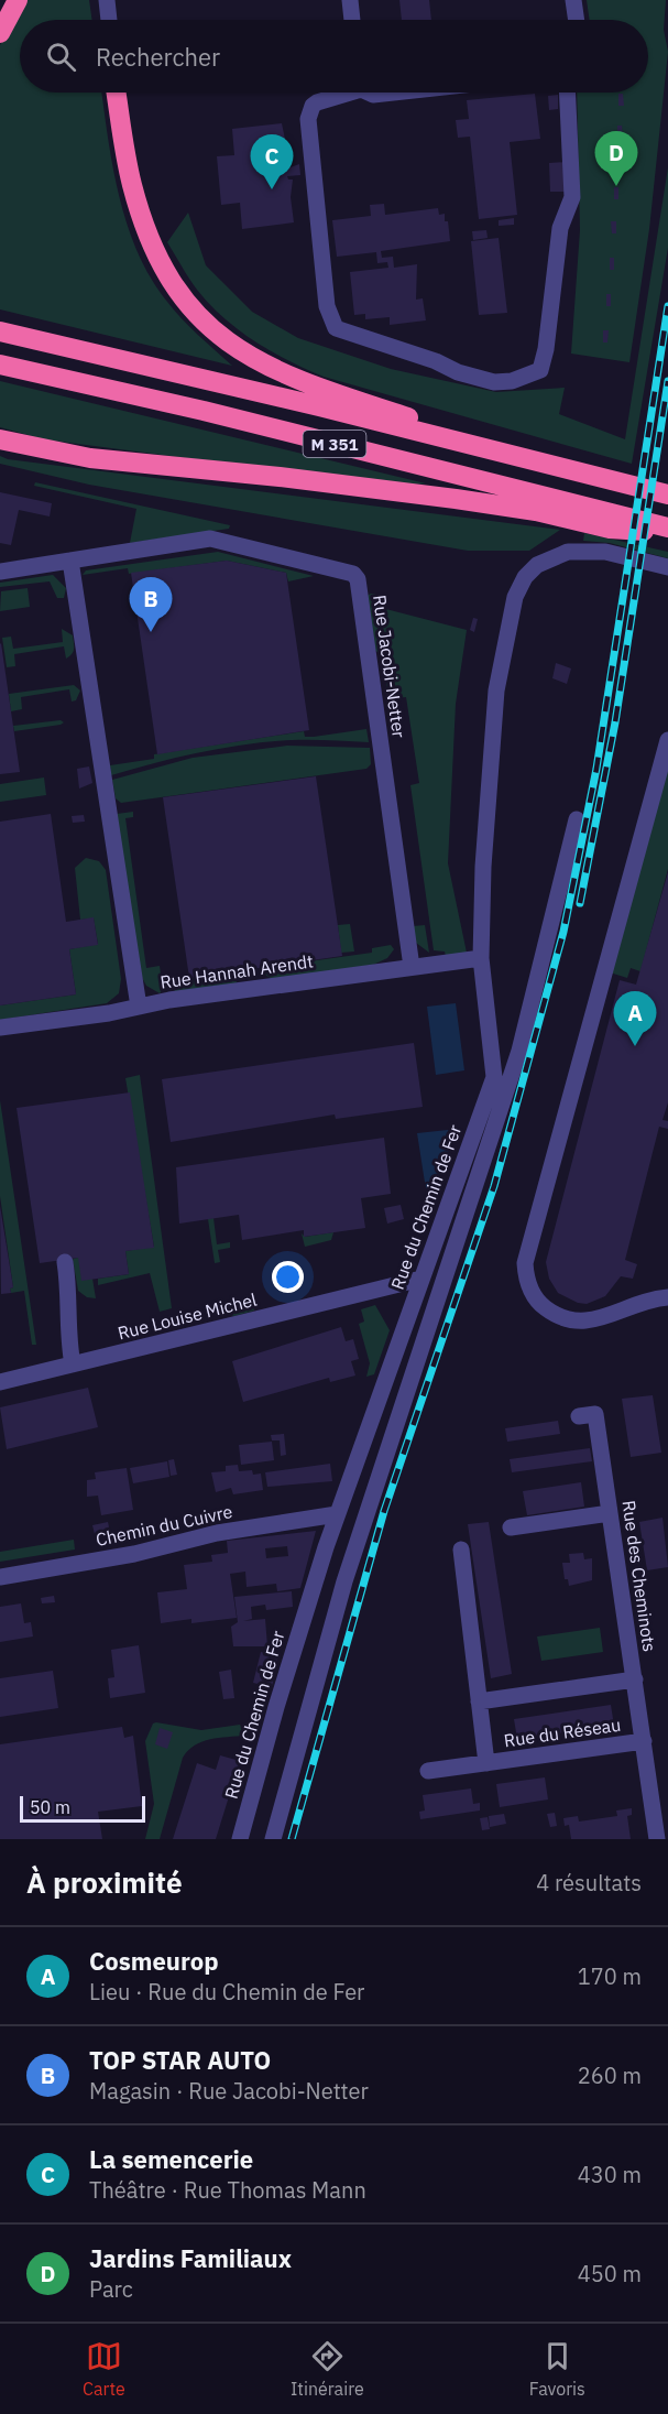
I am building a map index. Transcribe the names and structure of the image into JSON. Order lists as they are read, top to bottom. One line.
{"streets":{"highway":["M 351"],"street":["Rue Jacobi-Netter","Rue Hannah Arendt","Rue du Chemin de Fer","Rue Louise Michel","Chemin du Cuivre","Rue des Cheminots","Rue du Réseau"]},"crossings":[["Rue Jacobi-Netter","Rue Hannah Arendt"],["Rue Hannah Arendt","Rue du Chemin de Fer"],["Rue du Chemin de Fer","Rue Louise Michel"],["Rue du Chemin de Fer","Chemin du Cuivre"],["Rue des Cheminots","Rue du Réseau"]],"scale_bar":"50 m","page":{"search":"Rechercher","pins":["D","C","B","A"],"scale":"50 m","heading":["À proximité","4 résultats"],"list":[{"mark":"A","name":"Cosmeurop","note":"Lieu · Rue du Chemin de Fer","value":"170 m"},{"mark":"B","name":"TOP STAR AUTO","note":"Magasin · Rue Jacobi-Netter","value":"260 m"},{"mark":"C","name":"La semencerie","note":"Théâtre · Rue Thomas Mann","value":"430 m"},{"mark":"D","name":"Jardins Familiaux","note":"Parc","value":"450 m"}],"nav":["Carte","Itinéraire","Favoris"]}}
